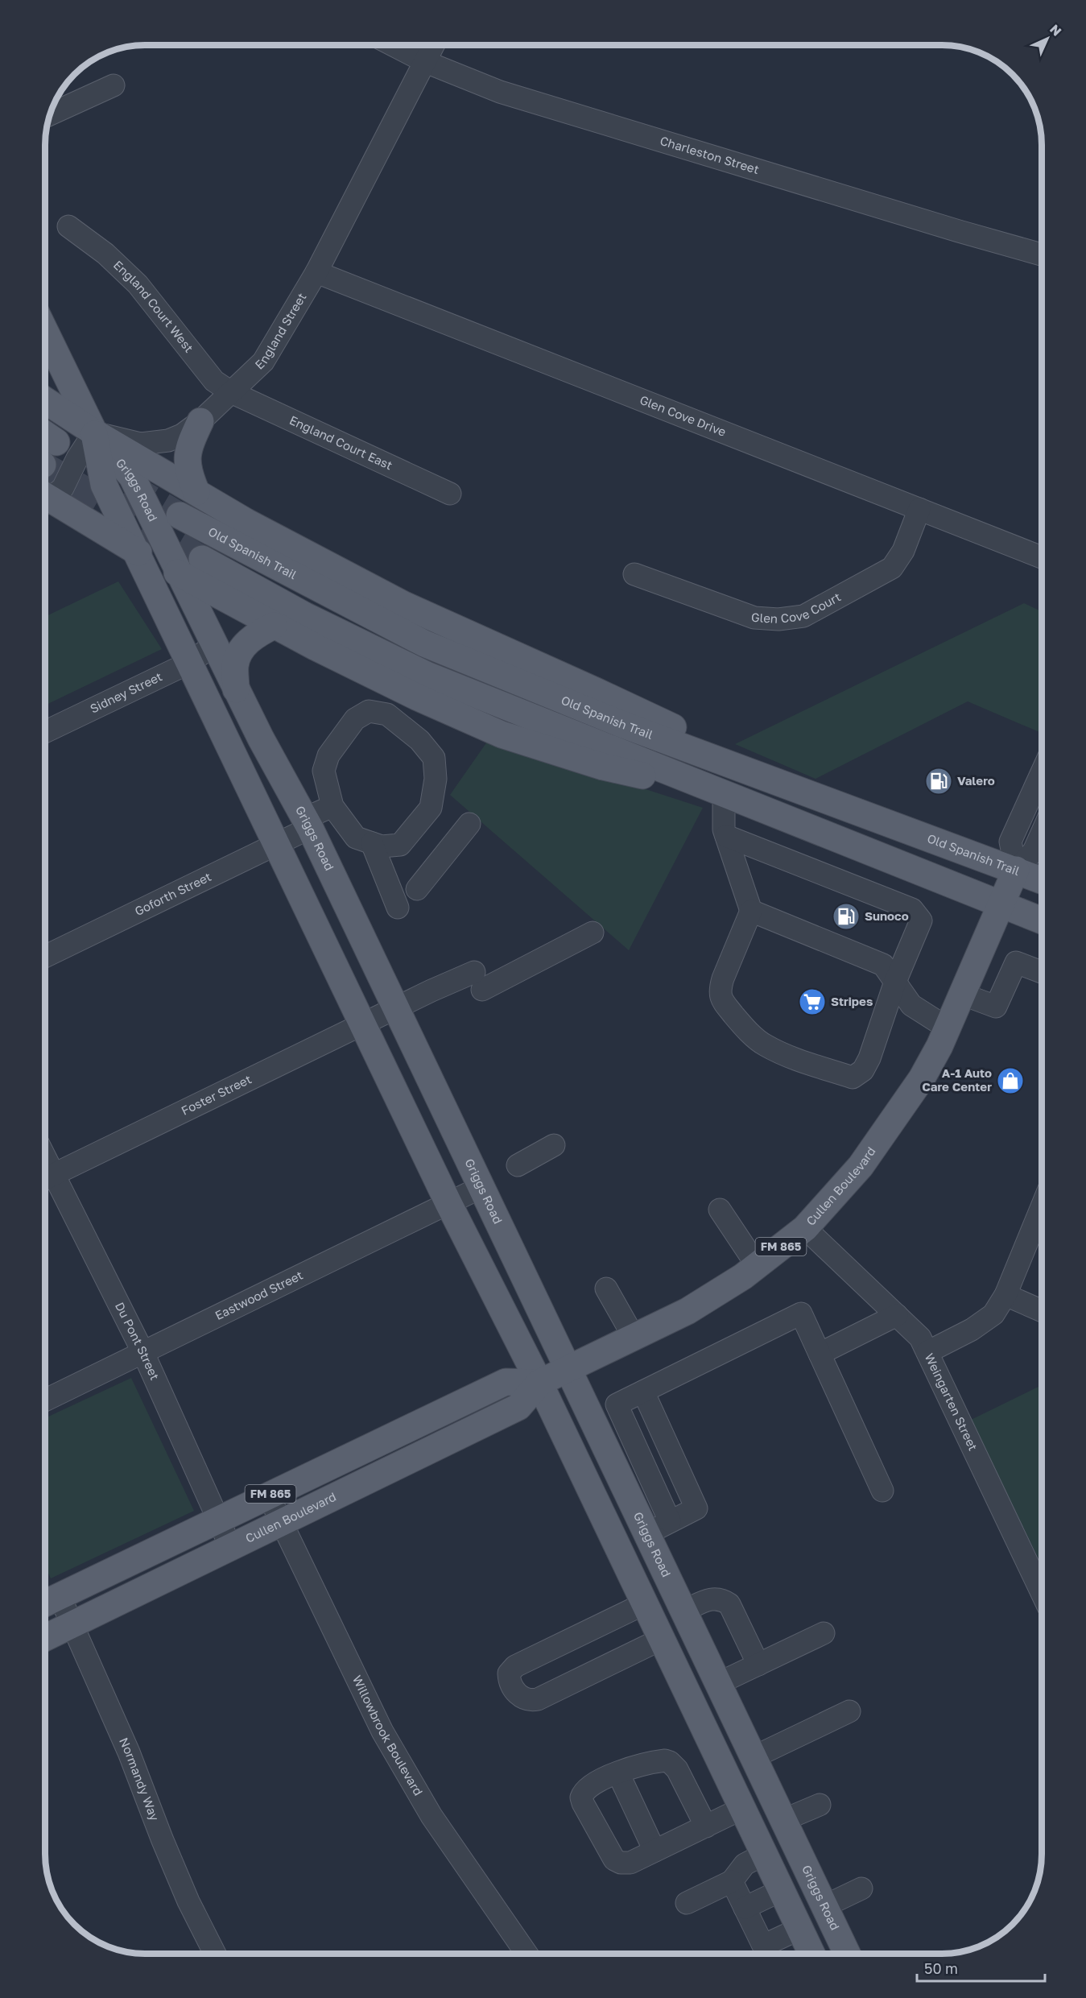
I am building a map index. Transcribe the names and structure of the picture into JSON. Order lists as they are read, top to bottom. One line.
{"streets":{"main road":["Griggs Road","Old Spanish Trail","Cullen Boulevard","FM 865"],"street":["Charleston Street","England Court West","England Street","Glen Cove Drive","England Court East","Glen Cove Court","Sidney Street","Goforth Street","Foster Street","Eastwood Street","Du Pont Street","Weingarten Street","Willowbrook Boulevard","Normandy Way"]},"crossings":[["Charleston Street","England Street"],["England Court West","England Street"],["England Court West","England Court East"],["England Street","Glen Cove Drive"],["England Street","England Court East"],["England Street","Griggs Road"],["Glen Cove Drive","Glen Cove Court"],["Griggs Road","Sidney Street"],["Griggs Road","Goforth Street"],["Griggs Road","Foster Street"],["Griggs Road","Cullen Boulevard"],["Griggs Road","Eastwood Street"],["Old Spanish Trail","Cullen Boulevard"],["Foster Street","Du Pont Street"],["Cullen Boulevard","Du Pont Street"],["Cullen Boulevard","Weingarten Street"],["Cullen Boulevard","Willowbrook Boulevard"],["Cullen Boulevard","Normandy Way"],["Eastwood Street","Du Pont Street"]],"places":{"fuel station":["Valero","Sunoco"],"supermarket":["Stripes"],"shop":["A-1 Auto Care Center"]},"scale_bar":"50 m","north":"top right"}
